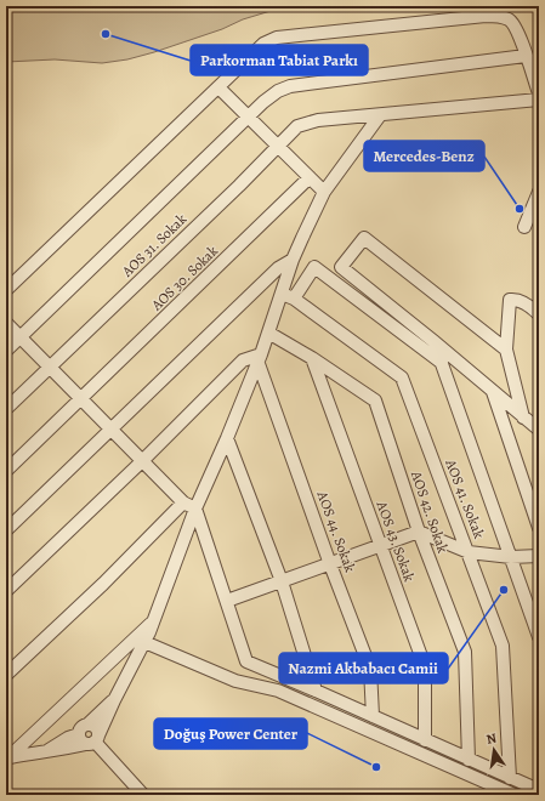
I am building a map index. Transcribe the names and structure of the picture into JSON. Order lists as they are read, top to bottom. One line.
{"streets":{"street":["AOS 31. Sokak","AOS 30. Sokak","AOS 41. Sokak","AOS 42. Sokak","AOS 44. Sokak","AOS 43. Sokak"]},"crossings":[["AOS 42. Sokak","AOS 43. Sokak"]],"places":["Parkorman Tabiat Parkı","Mercedes-Benz","Nazmi Akbabacı Camii","Doğuş Power Center"],"north":"top"}
